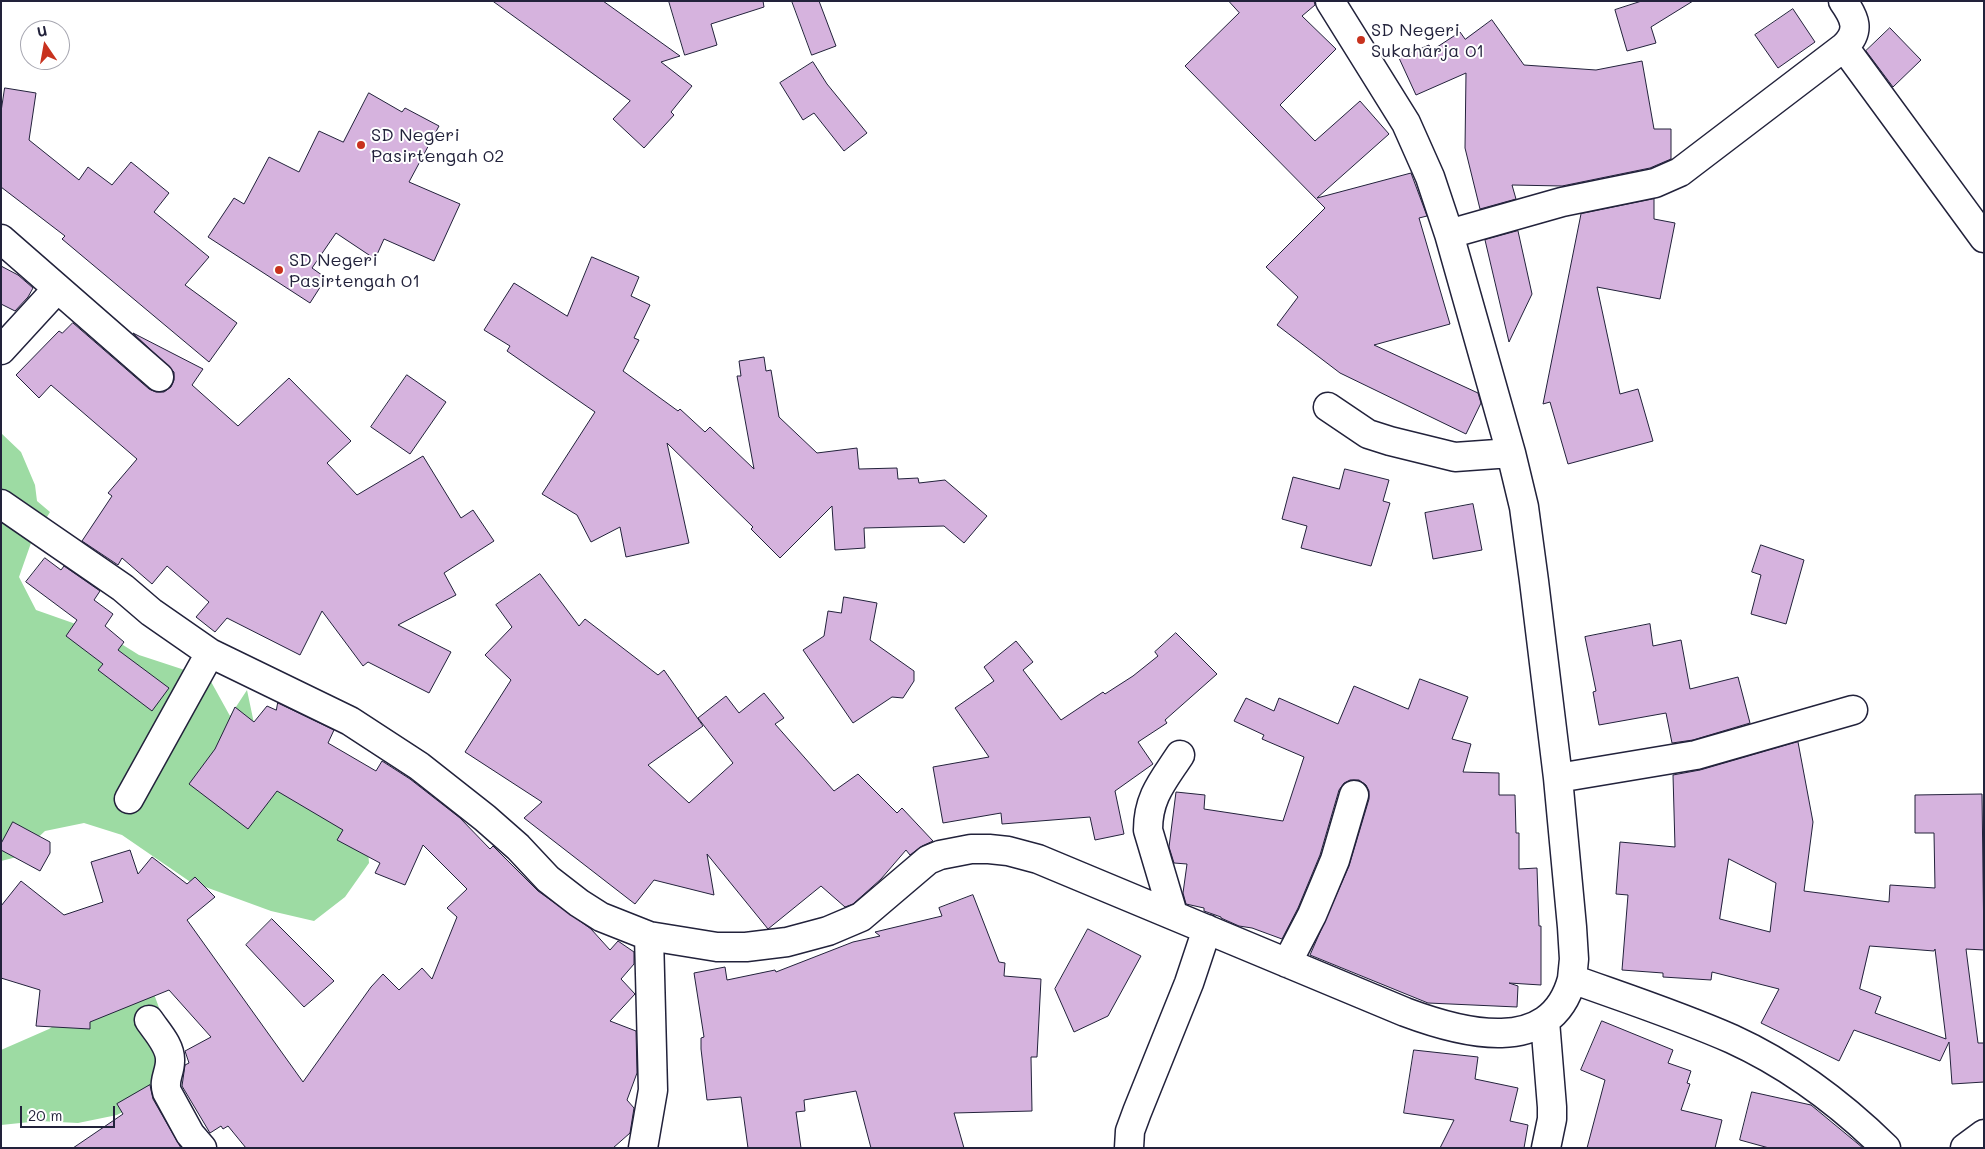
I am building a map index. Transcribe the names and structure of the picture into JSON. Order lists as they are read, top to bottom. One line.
{"places":["SD Negeri Sukaharja 01","SD Negeri Pasirtengah 02","SD Negeri Pasirtengah 01"],"scale_bar":"20 m","north":"top"}
